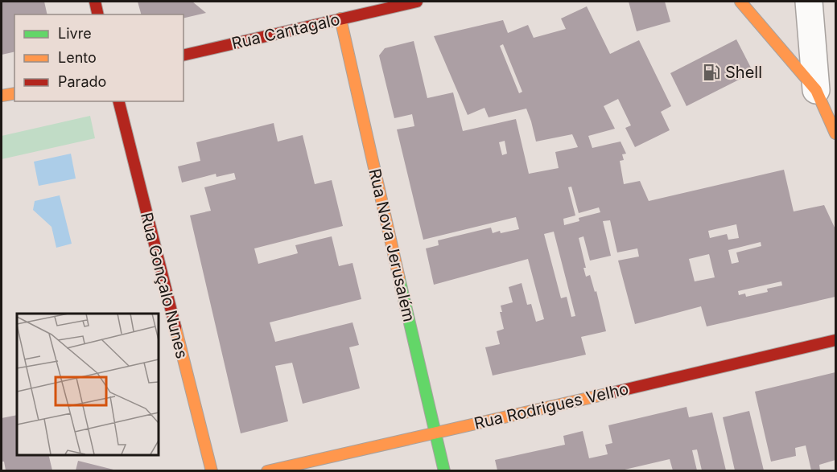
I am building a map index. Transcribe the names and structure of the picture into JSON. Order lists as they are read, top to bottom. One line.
{"streets":{"main road":["Rua Cantagalo","Rua Nova Jerusalém","Rua Gonçalo Nunes","Rua Rodrigues Velho"]},"crossings":[["Rua Cantagalo","Rua Nova Jerusalém"],["Rua Nova Jerusalém","Rua Rodrigues Velho"]],"places":{"fuel station":["Shell"]},"legend":["Livre","Lento","Parado"]}
